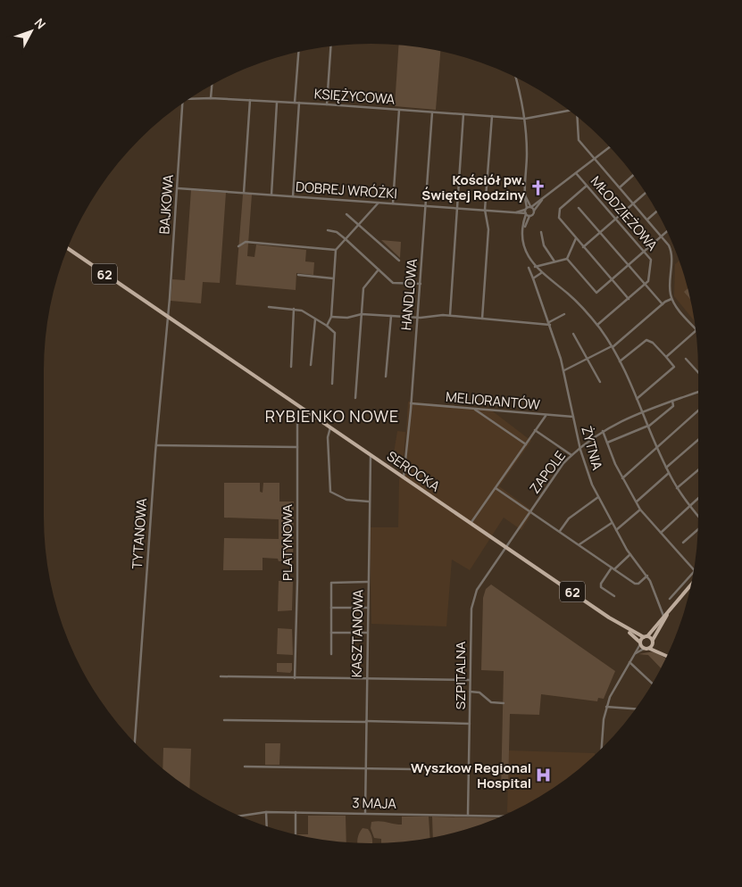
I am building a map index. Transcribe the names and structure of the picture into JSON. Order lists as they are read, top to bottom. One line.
{"streets":{"main road":["62","SEROCKA"],"street":["KSIĘŻYCOWA","DOBREJ WRÓŻKI","BAJKOWA","MŁODZIEŻOWA","HANDLOWA","MELIORANTÓW","ŻYTNIA","ZAPOLE","TYTANOWA","PLATYNOWA","KASZTANOWA","SZPITALNA","3 MAJA"]},"crossings":[["KSIĘŻYCOWA","HANDLOWA"],["DOBREJ WRÓŻKI","BAJKOWA"],["DOBREJ WRÓŻKI","HANDLOWA"],["BAJKOWA","62"],["BAJKOWA","SEROCKA"],["BAJKOWA","TYTANOWA"],["62","SEROCKA"],["62","TYTANOWA"],["HANDLOWA","MELIORANTÓW"],["HANDLOWA","SEROCKA"],["MELIORANTÓW","ŻYTNIA"],["ŻYTNIA","ZAPOLE"],["SEROCKA","ZAPOLE"],["SEROCKA","TYTANOWA"],["SEROCKA","PLATYNOWA"],["SEROCKA","KASZTANOWA"],["SEROCKA","SZPITALNA"],["ZAPOLE","SZPITALNA"],["KASZTANOWA","3 MAJA"],["SZPITALNA","3 MAJA"]],"districts":["RYBIENKO NOWE"],"places":{"church":["Kościół pw. Świętej Rodziny"],"hospital":["Wyszkow Regional Hospital"]},"north":"top right"}
